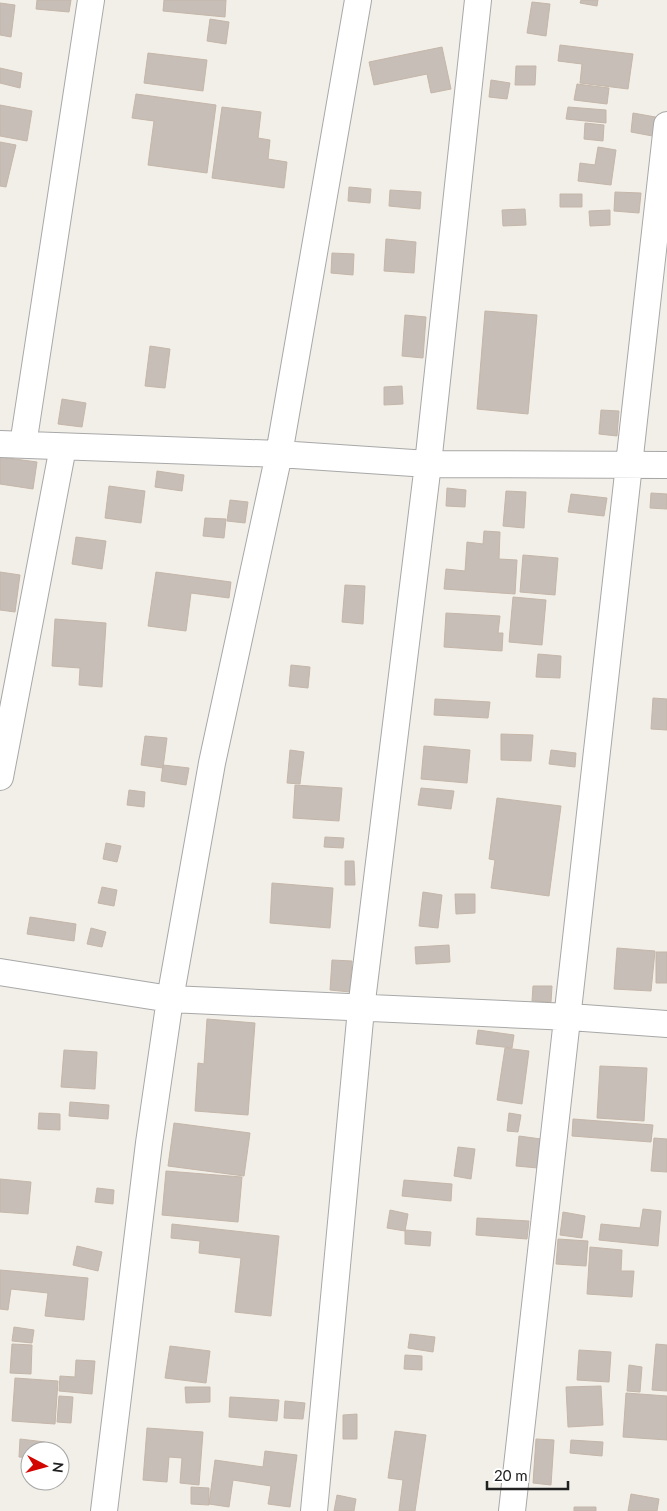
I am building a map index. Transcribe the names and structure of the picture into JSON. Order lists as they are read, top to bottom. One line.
{"scale_bar":"20 m","north":"right"}
